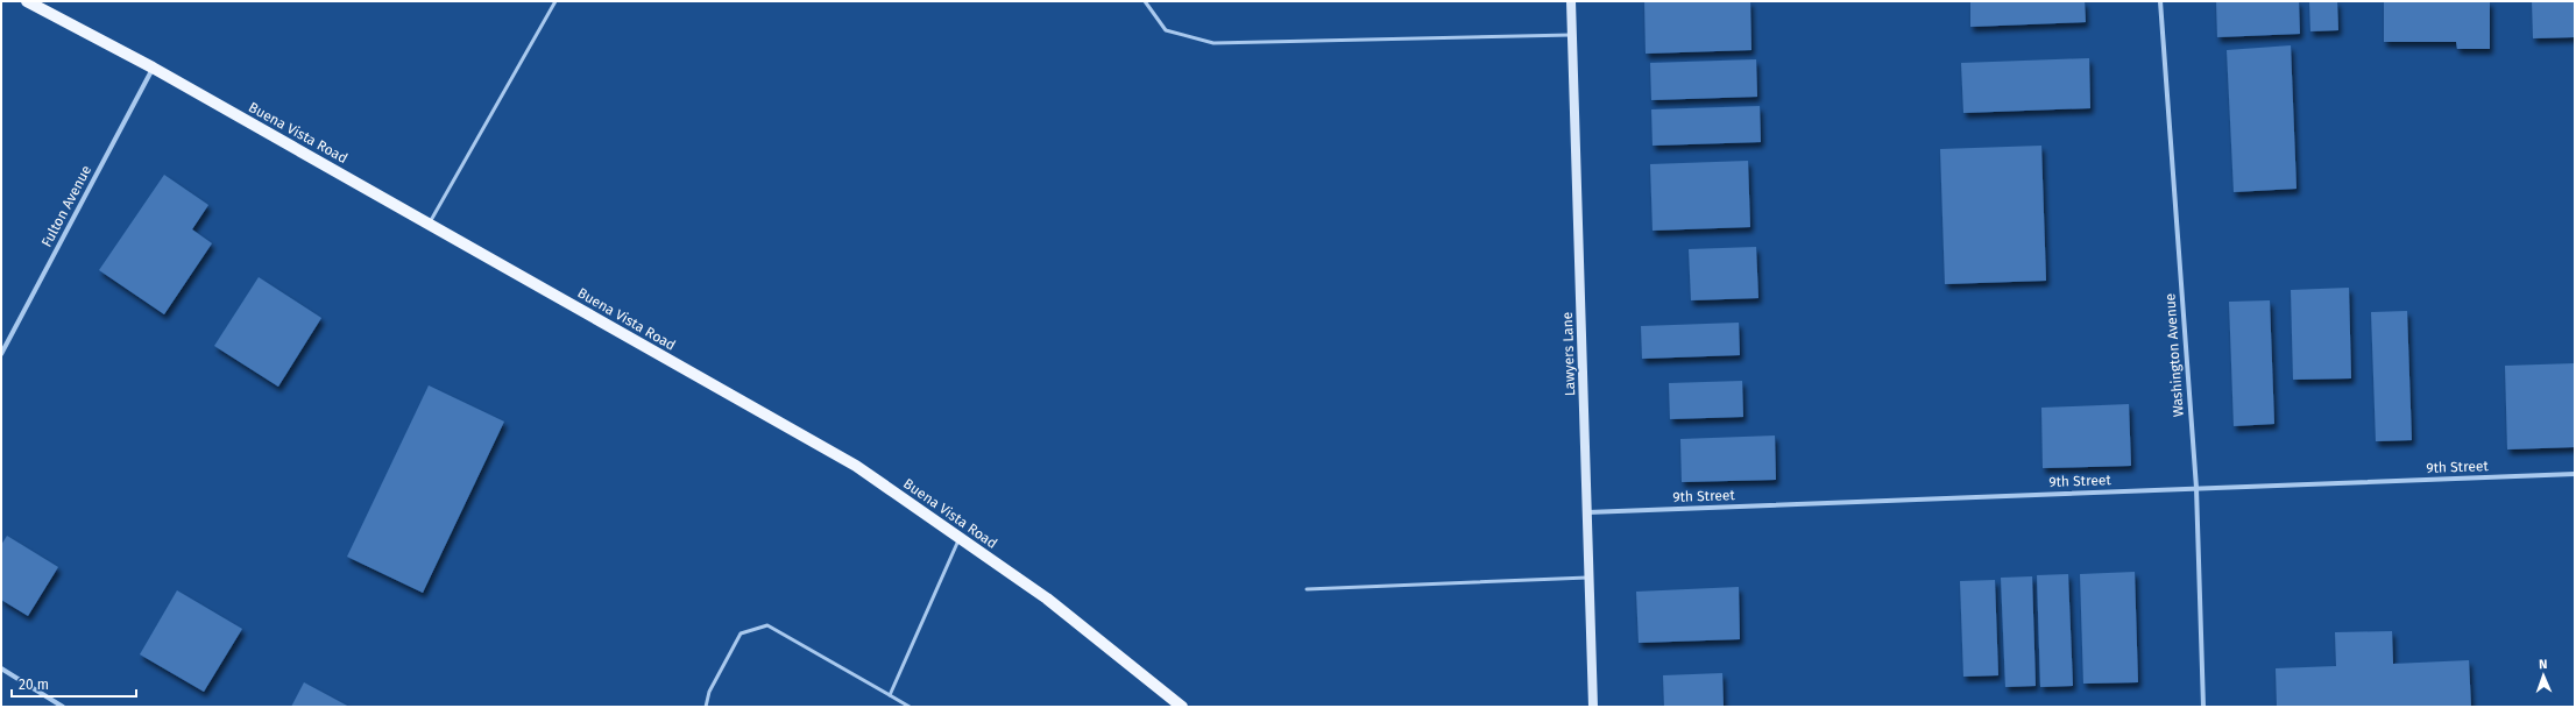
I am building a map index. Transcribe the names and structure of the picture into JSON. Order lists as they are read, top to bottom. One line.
{"streets":{"main road":["Buena Vista Road"],"street":["Fulton Avenue","Lawyers Lane","Washington Avenue","9th Street"]},"crossings":[["Buena Vista Road","Fulton Avenue"],["Lawyers Lane","9th Street"],["Washington Avenue","9th Street"]],"scale_bar":"20 m","north":"top"}
